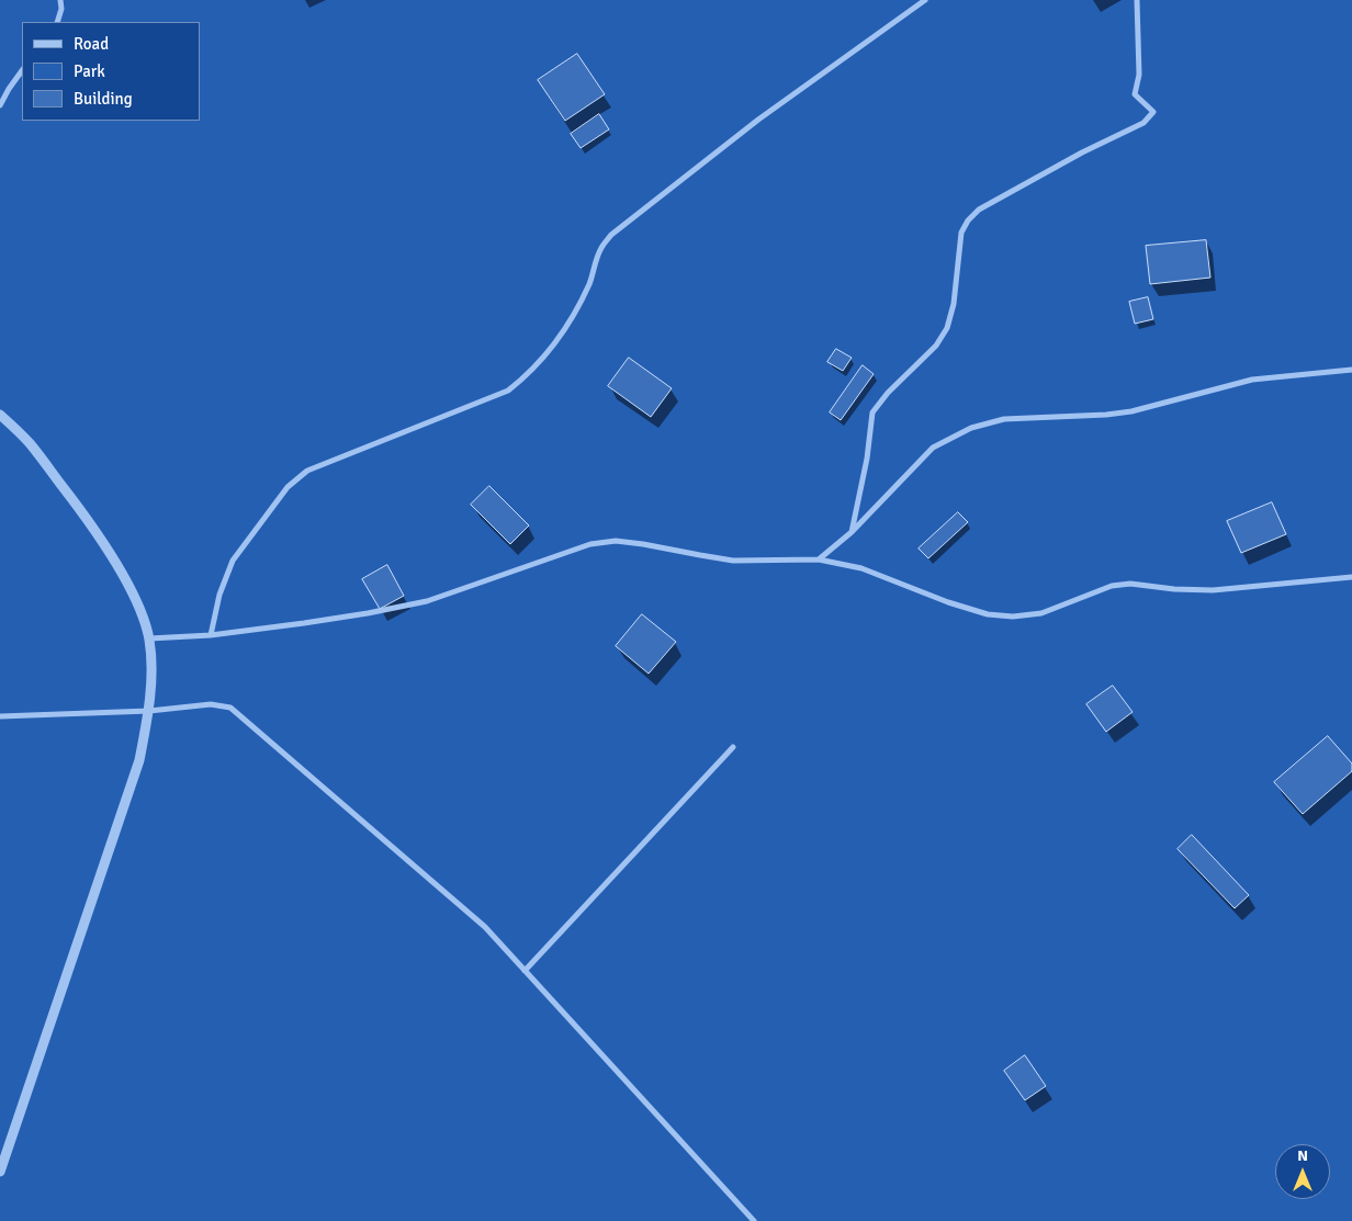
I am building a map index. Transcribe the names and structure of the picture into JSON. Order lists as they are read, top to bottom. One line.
{"legend":["Road","Park","Building"],"north":"top"}
